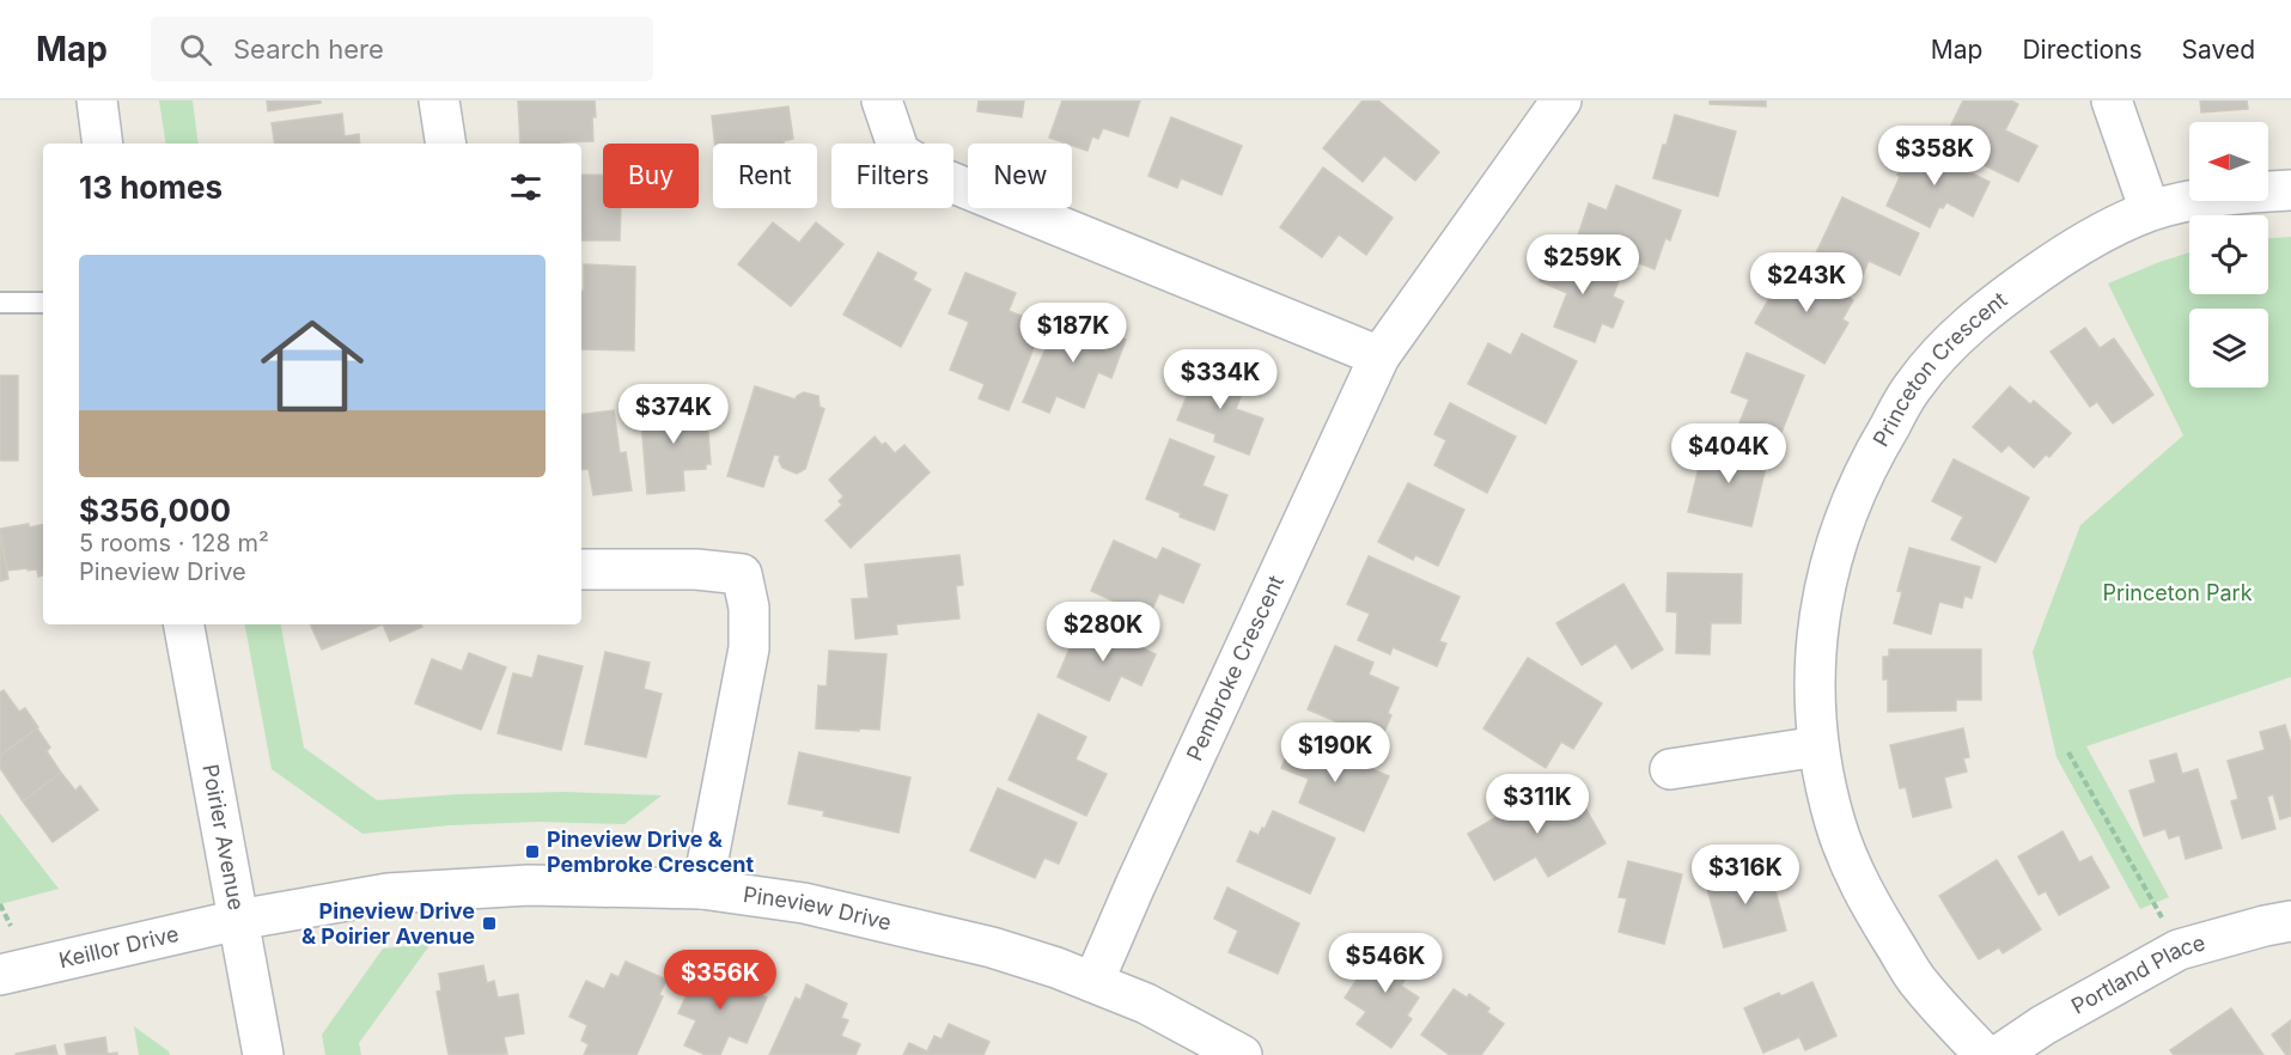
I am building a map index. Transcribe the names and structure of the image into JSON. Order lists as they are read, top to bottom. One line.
{"streets":{"street":["Princeton Crescent","Pembroke Crescent","Poirier Avenue","Pineview Drive","Keillor Drive","Portland Place"]},"crossings":[["Pembroke Crescent","Pineview Drive"],["Poirier Avenue","Pineview Drive"],["Poirier Avenue","Keillor Drive"],["Pineview Drive","Keillor Drive"]],"parks":["Princeton Park"],"places":{"transit":["Pineview Drive & Pembroke Crescent","Pineview Drive & Poirier Avenue"]},"north":"left","page":{"header":"Map","search":"Search here","nav":["Map","Directions","Saved"],"price":["$358K","$259K","$243K","$187K","$334K","$374K","$404K","$280K","$190K","$311K","$316K","$546K","$356K"],"chip":["Buy","Rent","Filters","New"],"heading":"13 homes","list":[{"name":"$356,000","note":"5 rooms · 128 m² · Pineview Drive"}]}}
